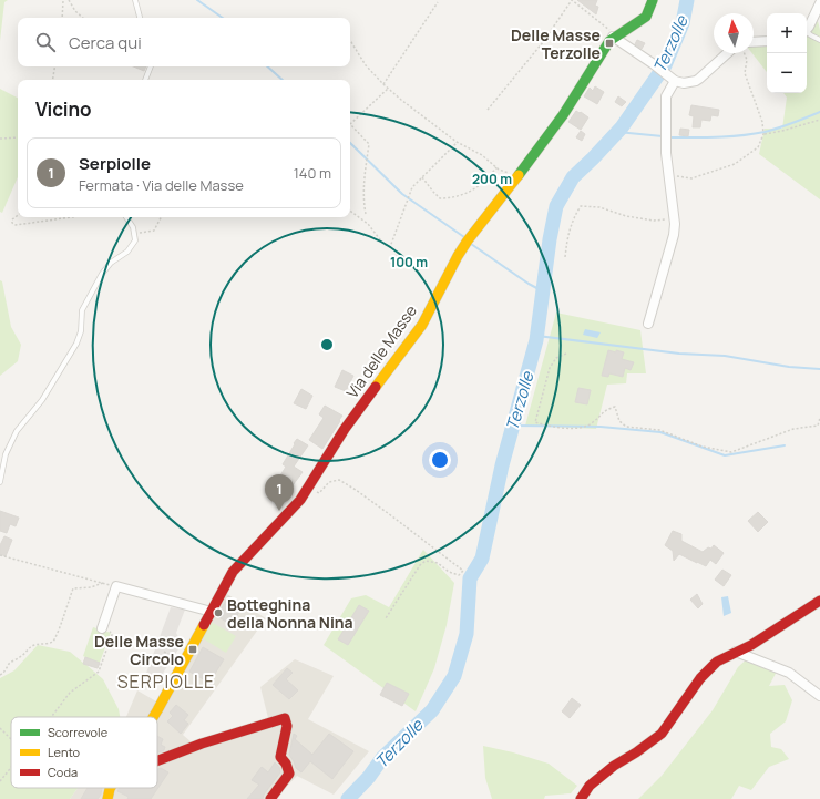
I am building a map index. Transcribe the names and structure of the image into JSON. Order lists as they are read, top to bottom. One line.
{"streets":{"street":["Via delle Masse"]},"districts":["SERPIOLLE"],"water":["Terzolle"],"places":{"transit":["Delle Masse Terzolle","Delle Masse Circolo"],"other":["Botteghina della Nonna Nina"]},"legend":["Scorrevole","Lento","Coda"],"north":"top","page":{"map_buttons":["+","−"],"search":"Cerca qui","heading":"Vicino","list":[{"mark":"1","name":"Serpiolle","note":"Fermata · Via delle Masse","value":"140 m"}],"pins":"1"},"rings":["200 m","100 m"]}
